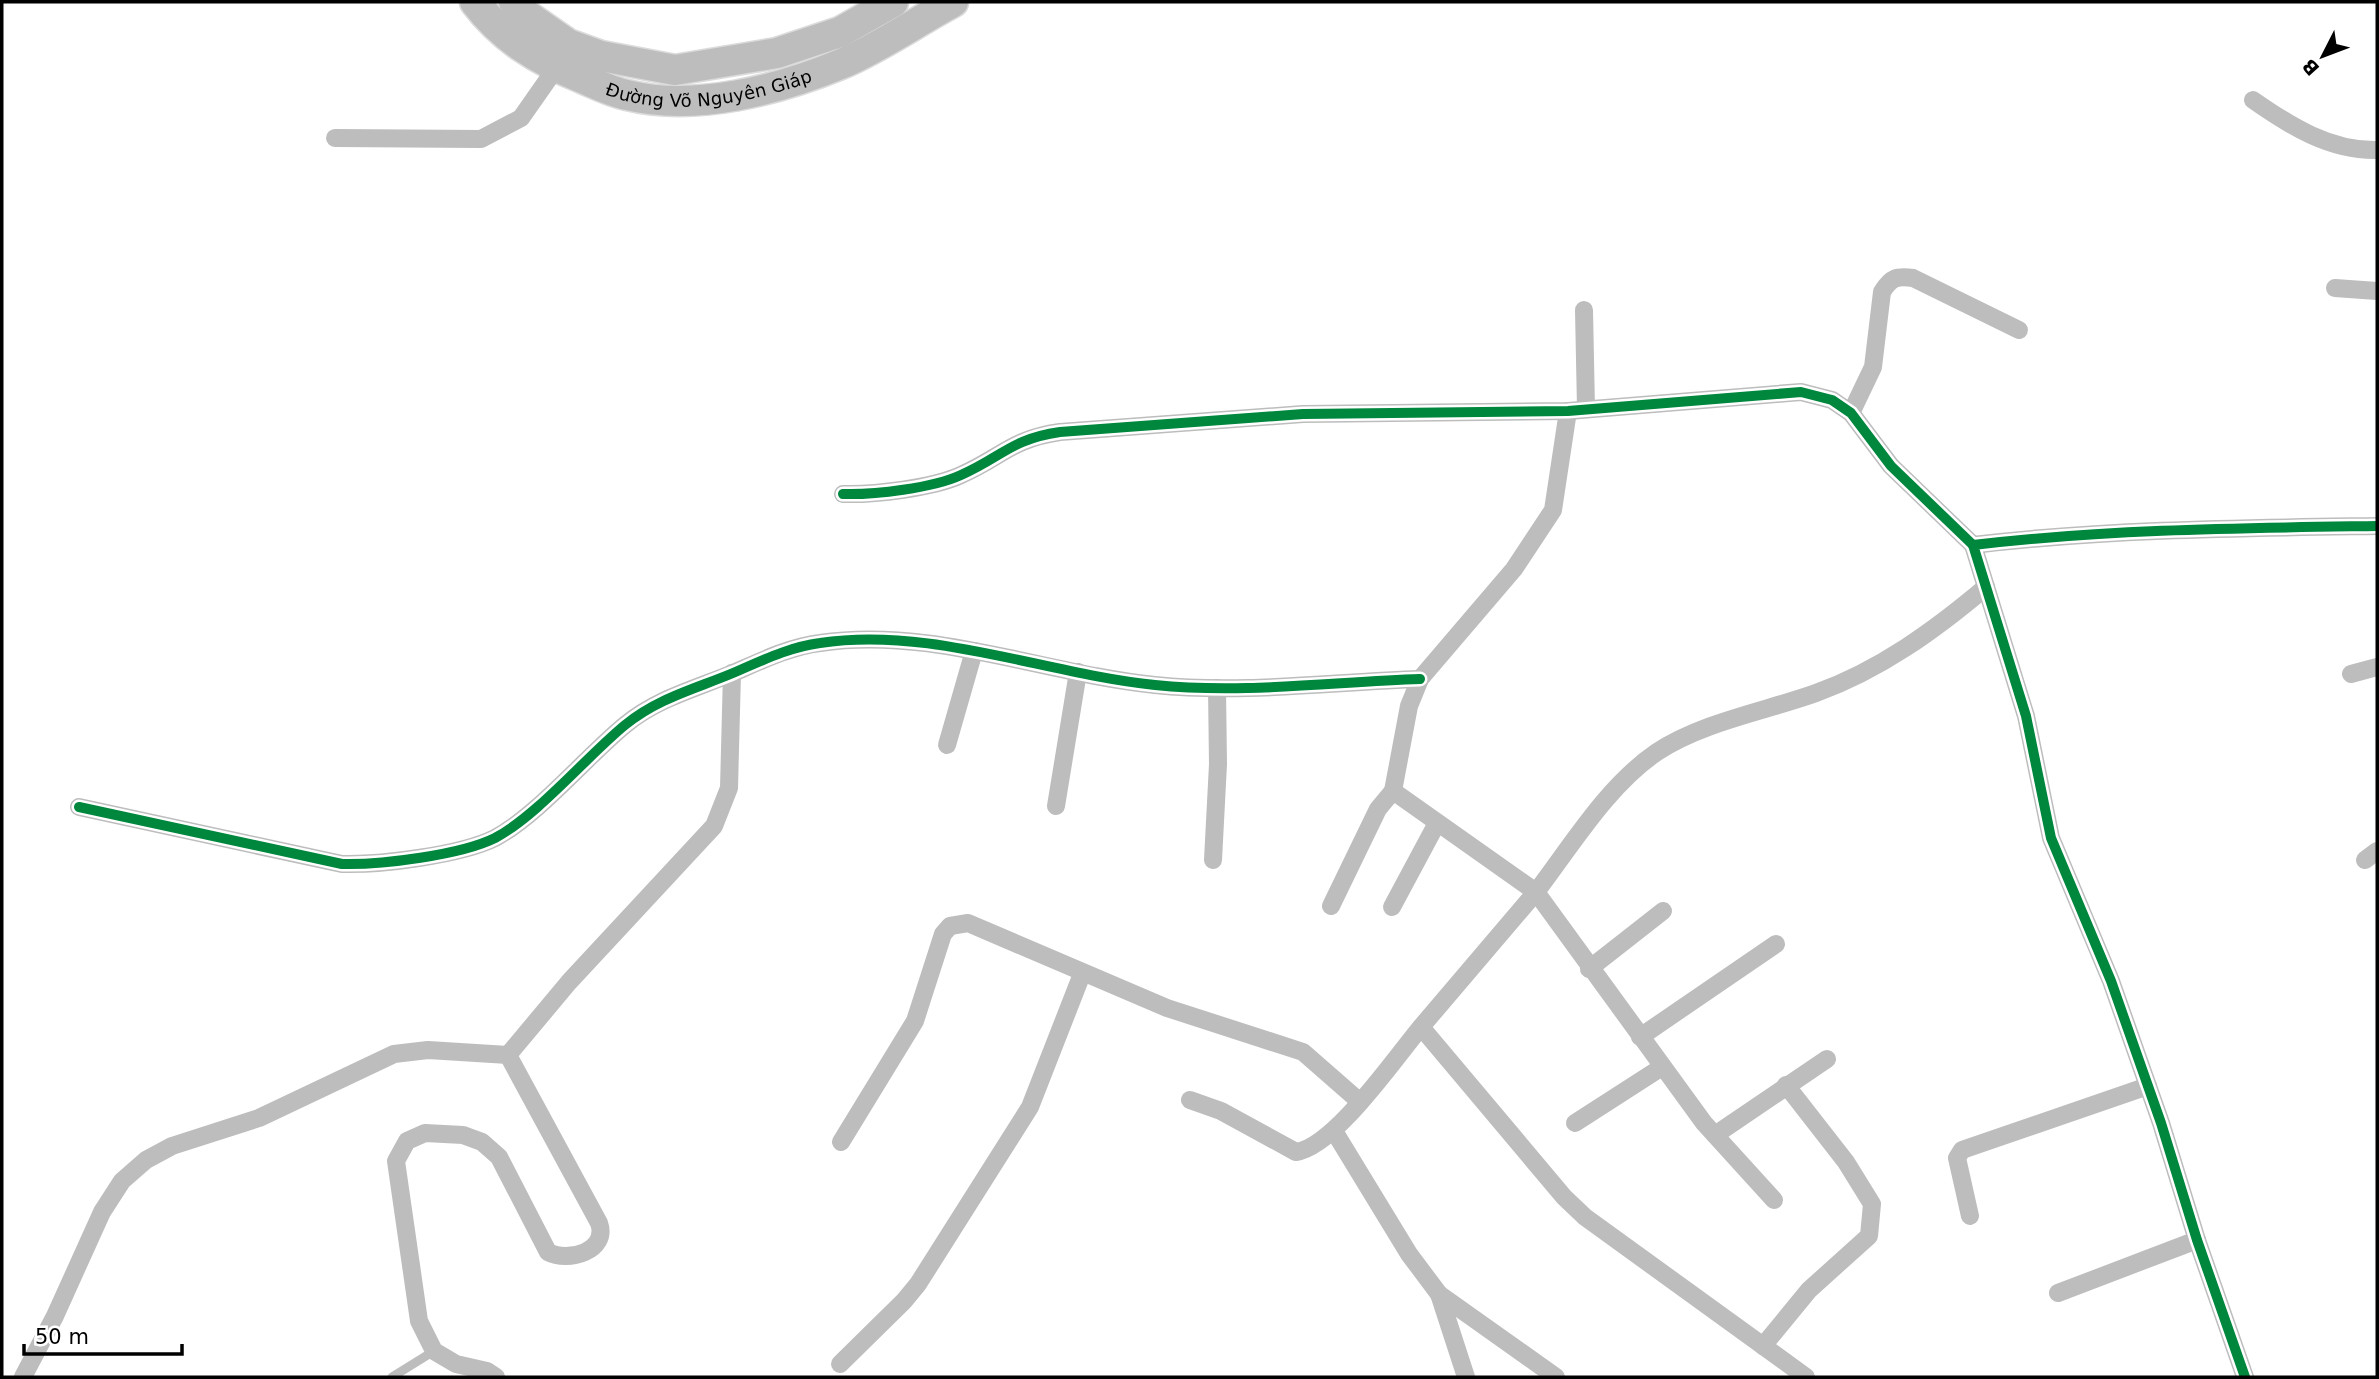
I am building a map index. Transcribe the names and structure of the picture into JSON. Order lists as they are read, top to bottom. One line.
{"streets":{"highway":["Đường Võ Nguyên Giáp"]},"scale_bar":"50 m","north":"bottom left"}
